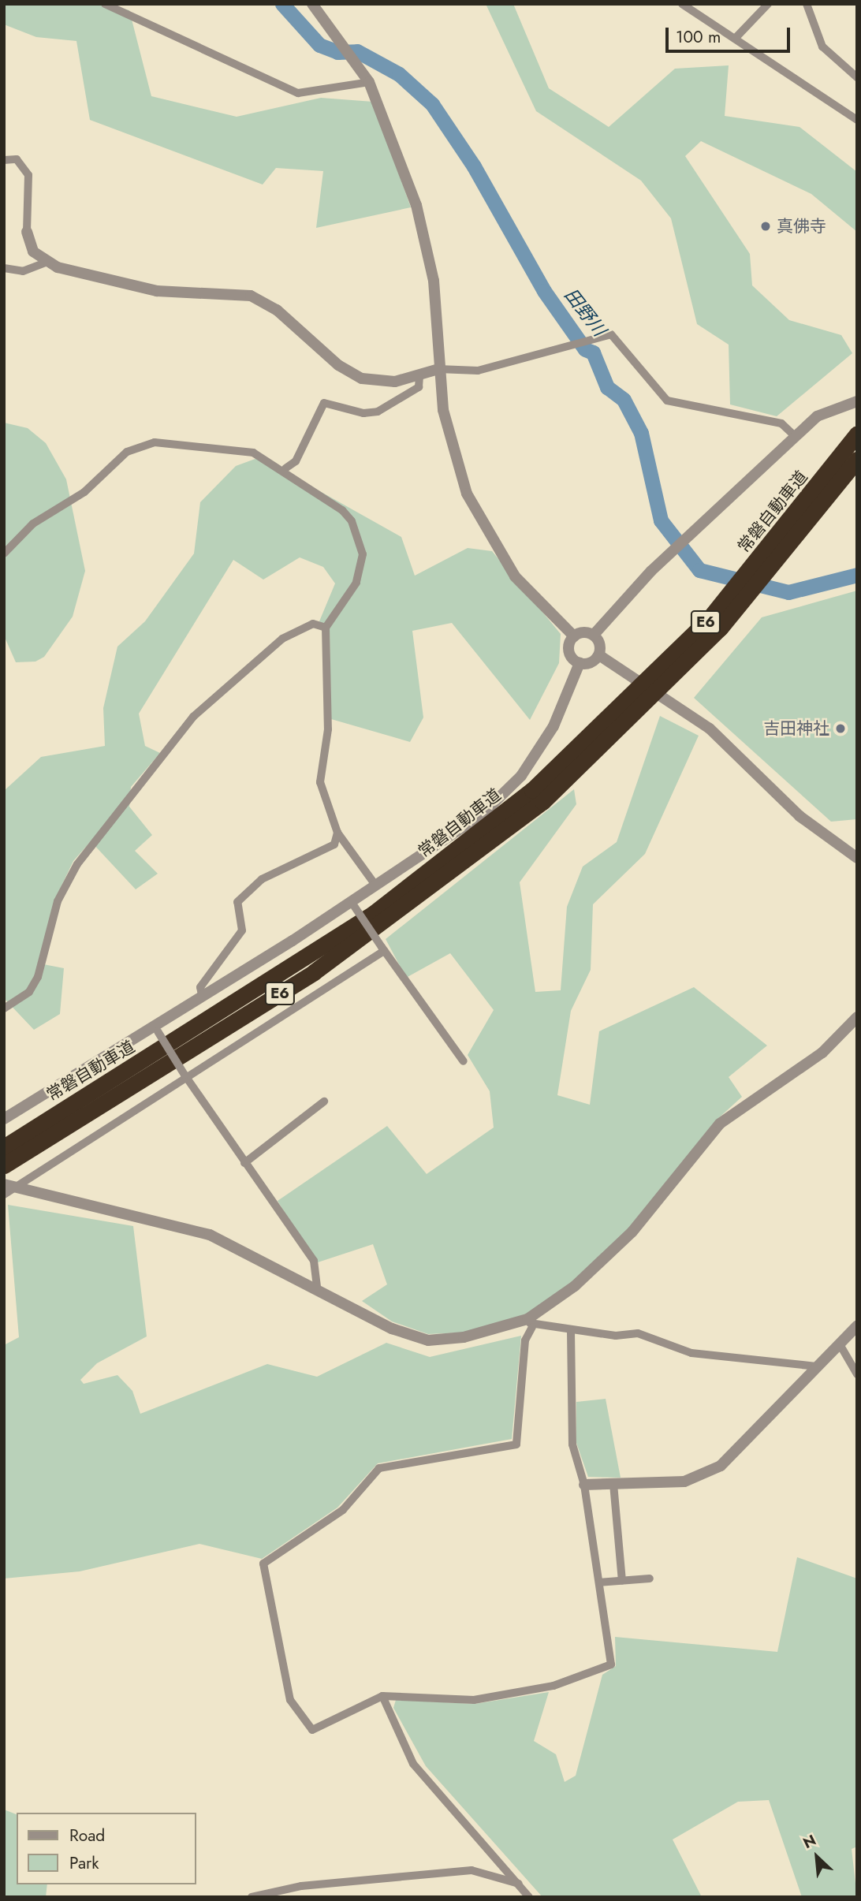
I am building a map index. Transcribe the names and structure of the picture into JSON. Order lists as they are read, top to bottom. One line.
{"streets":{"highway":["常磐自動車道","E6"]},"water":["田野川"],"places":["真佛寺","吉田神社"],"legend":["Road","Park"],"scale_bar":"100 m","north":"top left"}
